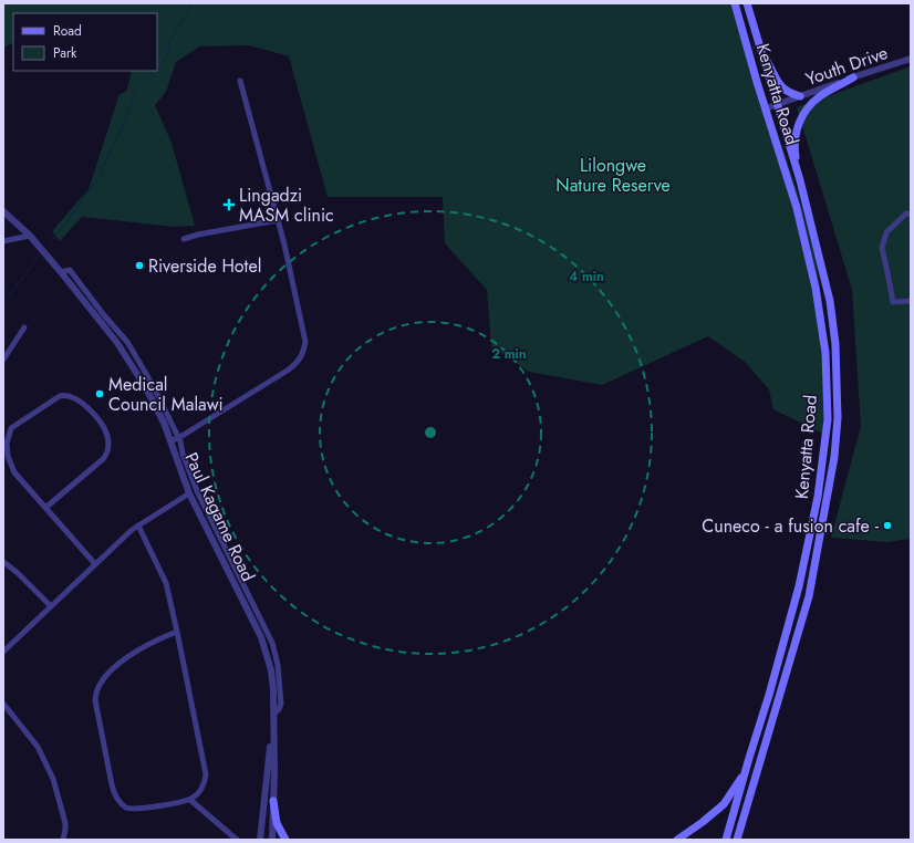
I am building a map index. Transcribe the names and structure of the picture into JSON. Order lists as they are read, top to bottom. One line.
{"streets":{"main road":["Kenyatta Road"],"street":["Youth Drive","Paul Kagame Road"]},"crossings":[["Youth Drive","Kenyatta Road"]],"parks":["Lilongwe Nature Reserve"],"places":{"health":["Lingadzi MASM clinic"],"other":["Riverside Hotel","Medical Council Malawi","Cuneco - a fusion cafe -"]},"legend":["Road","Park"],"rings":["4 min","2 min"]}
